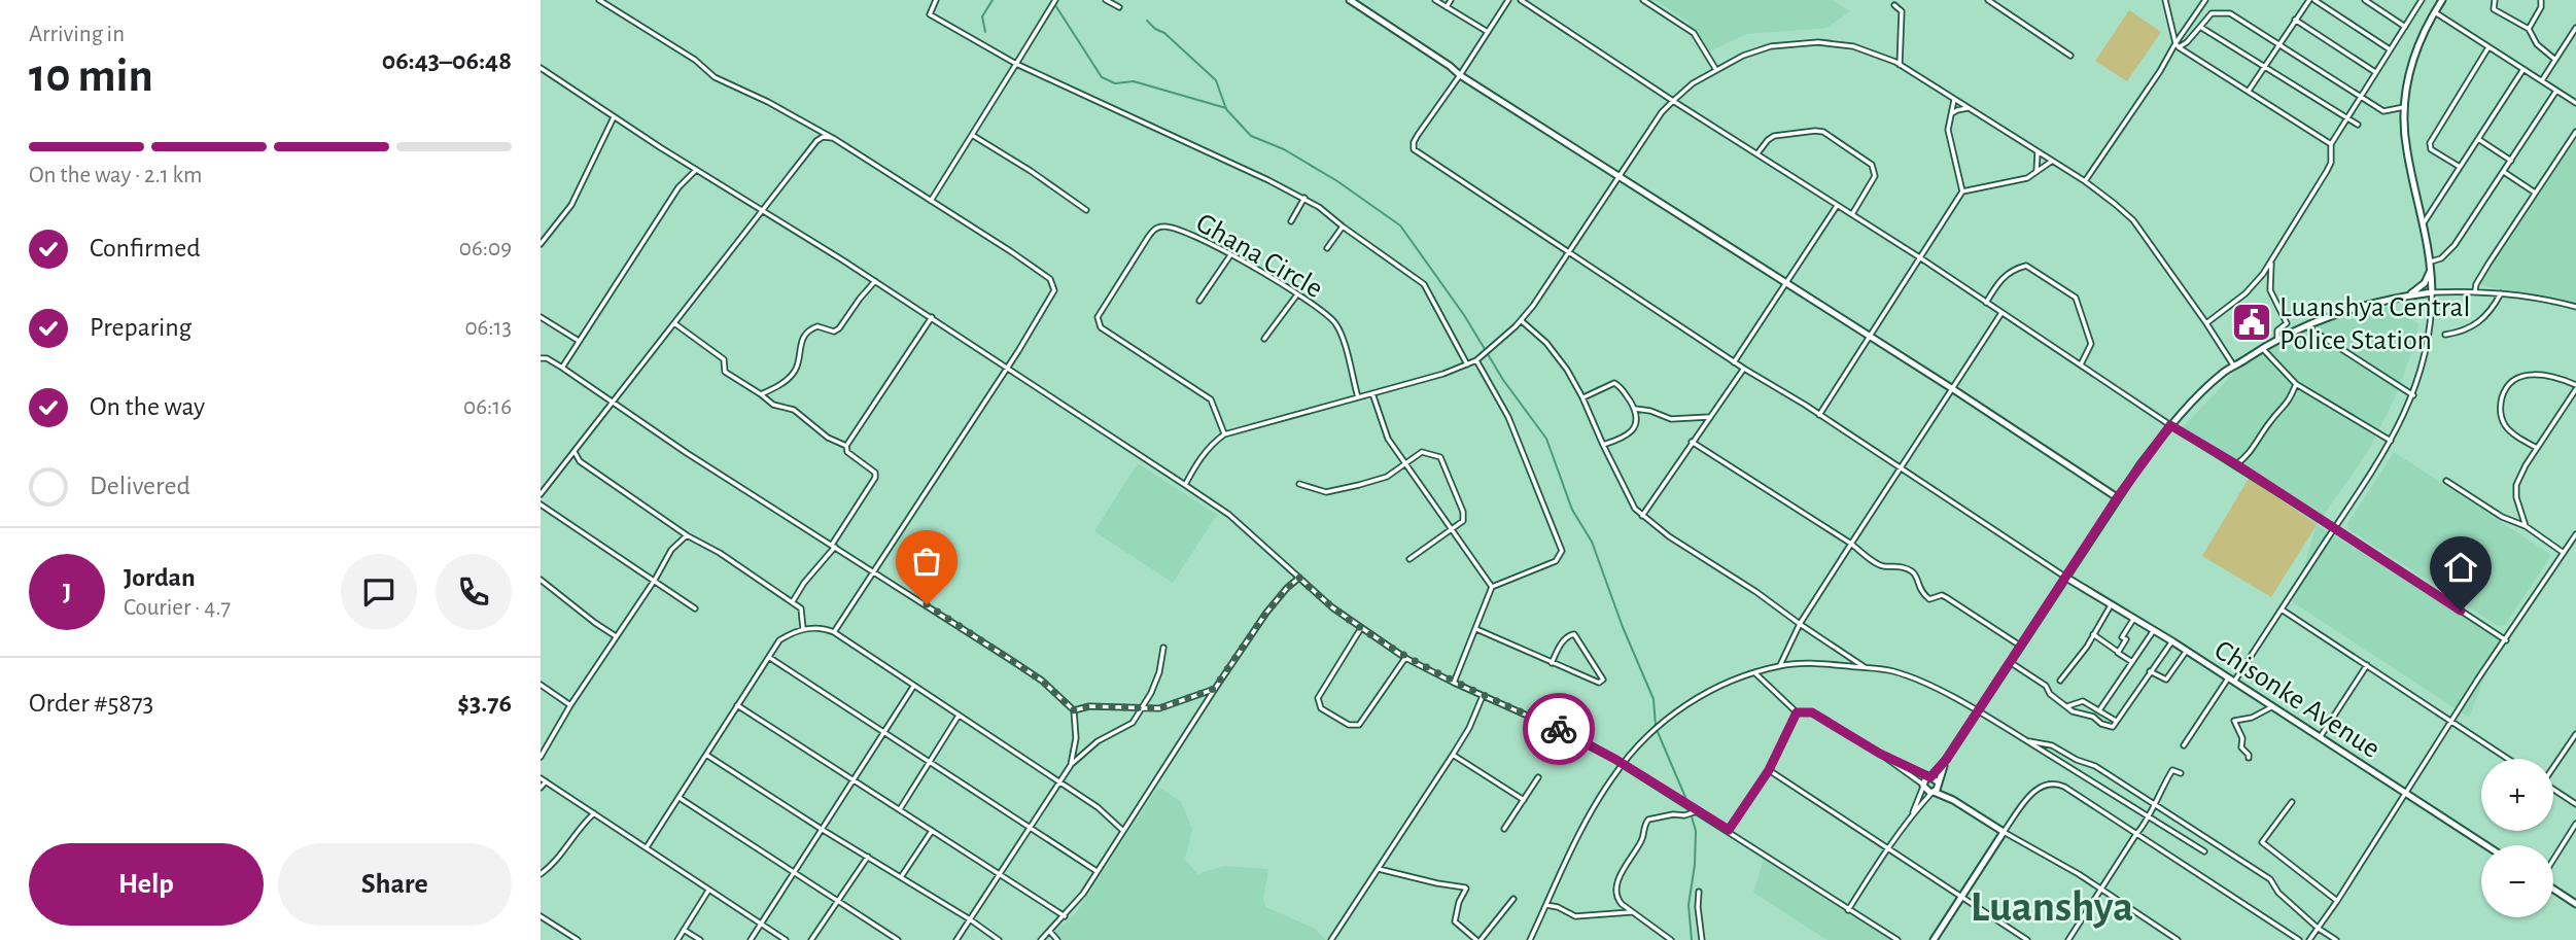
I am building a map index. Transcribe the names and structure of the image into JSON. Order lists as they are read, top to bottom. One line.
{"streets":{"street":["Ghana Circle","Chisonke Avenue"]},"districts":["Luanshya"],"places":{"public building":["Luanshya Central Police Station"]},"page":{"heading":["10 min","Arriving in","06:43–06:48"],"panel":["Jordan","Courier · 4.7","Order #5873","$3.76"],"bar":"On the way · 2.1 km","list":[["Confirmed","06:09"],["Preparing","06:13"],["On the way","06:16"],"Delivered"],"round":"J","map_buttons":["+","−"],"buttons":["Help","Share"]}}
